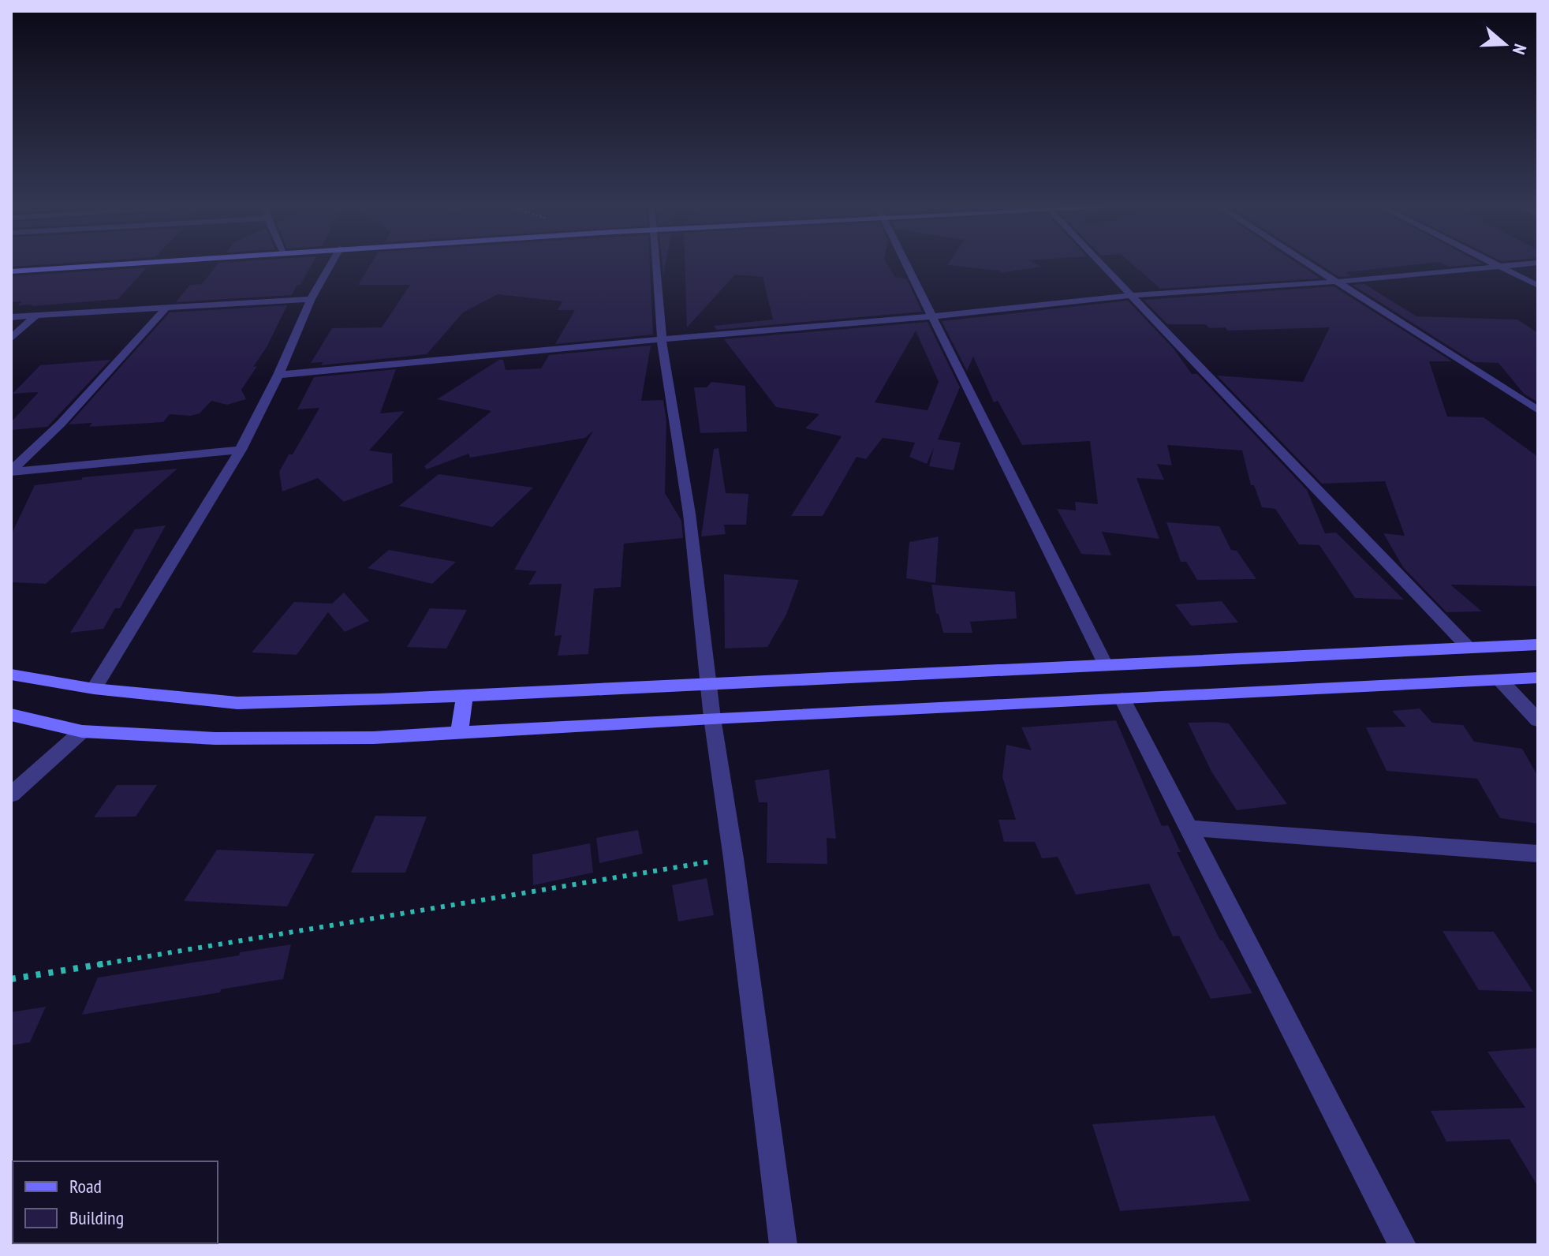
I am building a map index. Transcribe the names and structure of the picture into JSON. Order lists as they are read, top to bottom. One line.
{"legend":["Road","Building"],"north":"right"}
